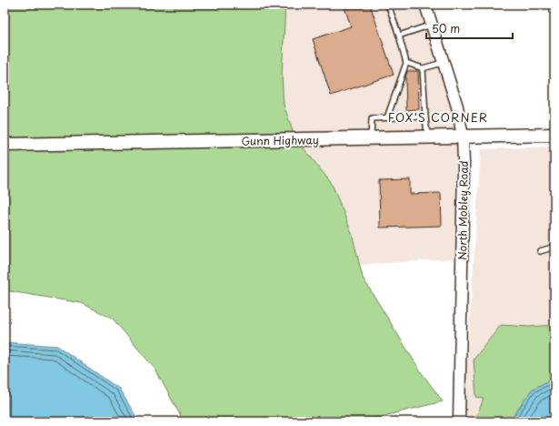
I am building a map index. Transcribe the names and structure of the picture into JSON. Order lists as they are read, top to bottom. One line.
{"streets":{"main road":["Gunn Highway"],"street":["North Mobley Road"]},"crossings":[["Gunn Highway","North Mobley Road"]],"districts":["FOX'S CORNER"],"scale_bar":"50 m"}
